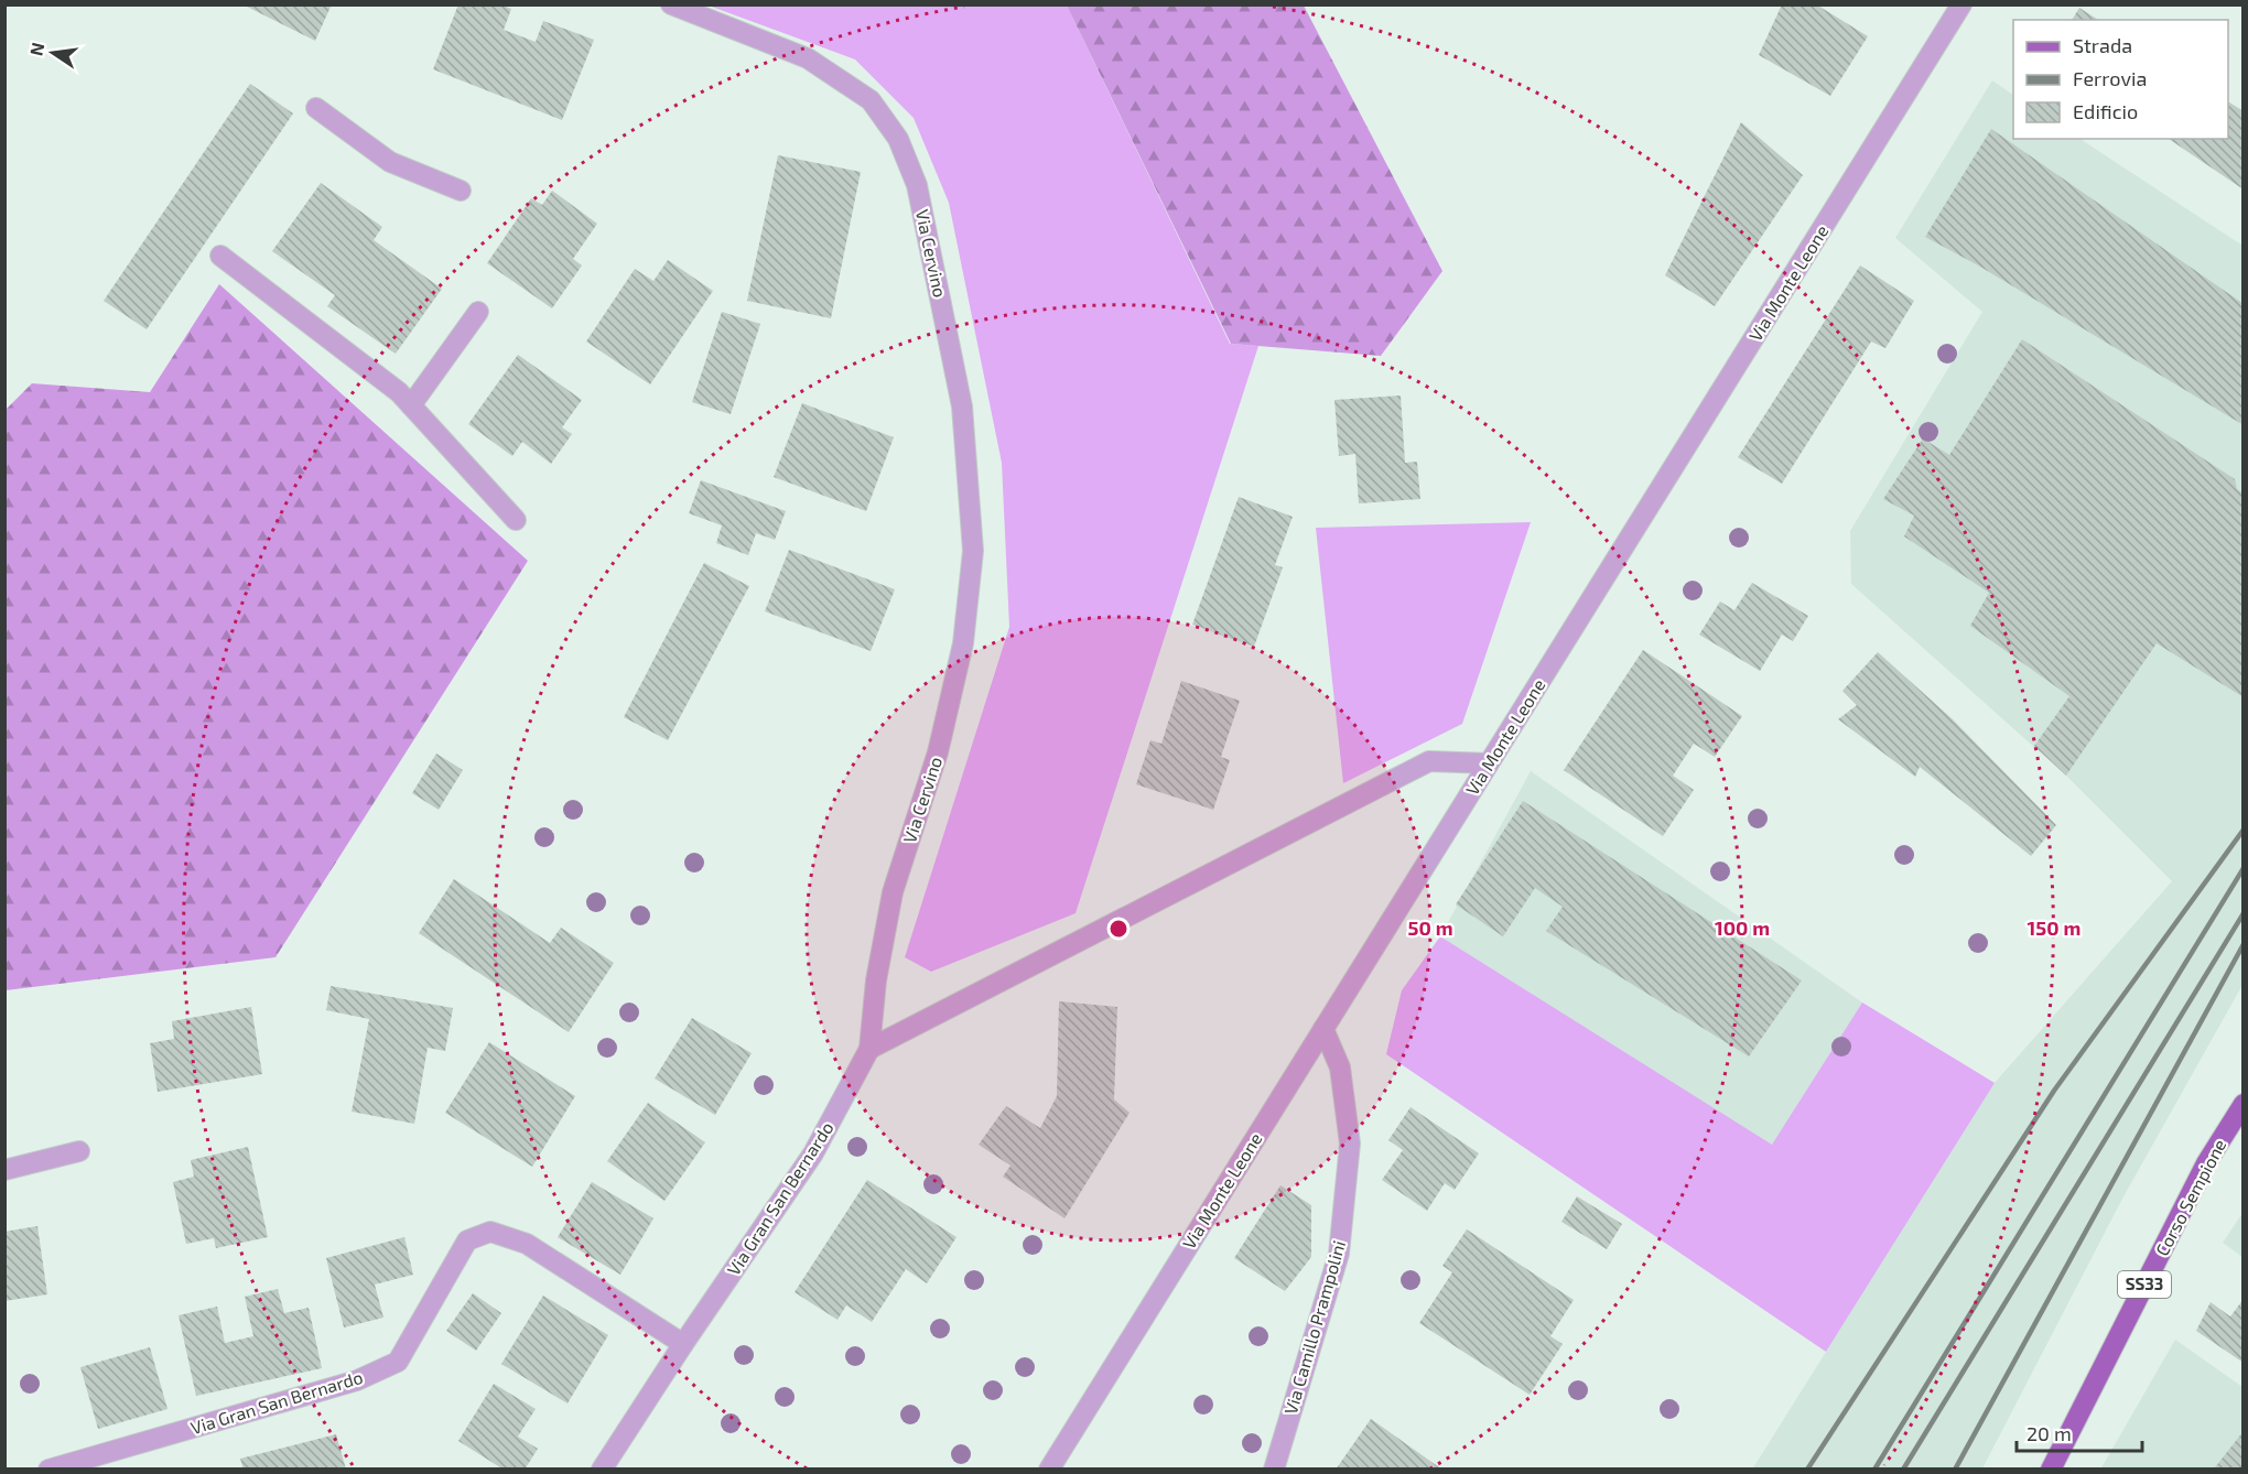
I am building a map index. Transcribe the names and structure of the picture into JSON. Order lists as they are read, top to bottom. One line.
{"streets":{"main road":["Corso Sempione","SS33"],"street":["Via Cervino","Via Monte Leone","Via Gran San Bernardo","Via Camillo Prampolini"]},"crossings":[["Via Cervino","Via Gran San Bernardo"],["Via Monte Leone","Via Camillo Prampolini"]],"legend":["Strada","Ferrovia","Edificio"],"scale_bar":"20 m","north":"left","rings":["50 m","100 m","150 m"]}
